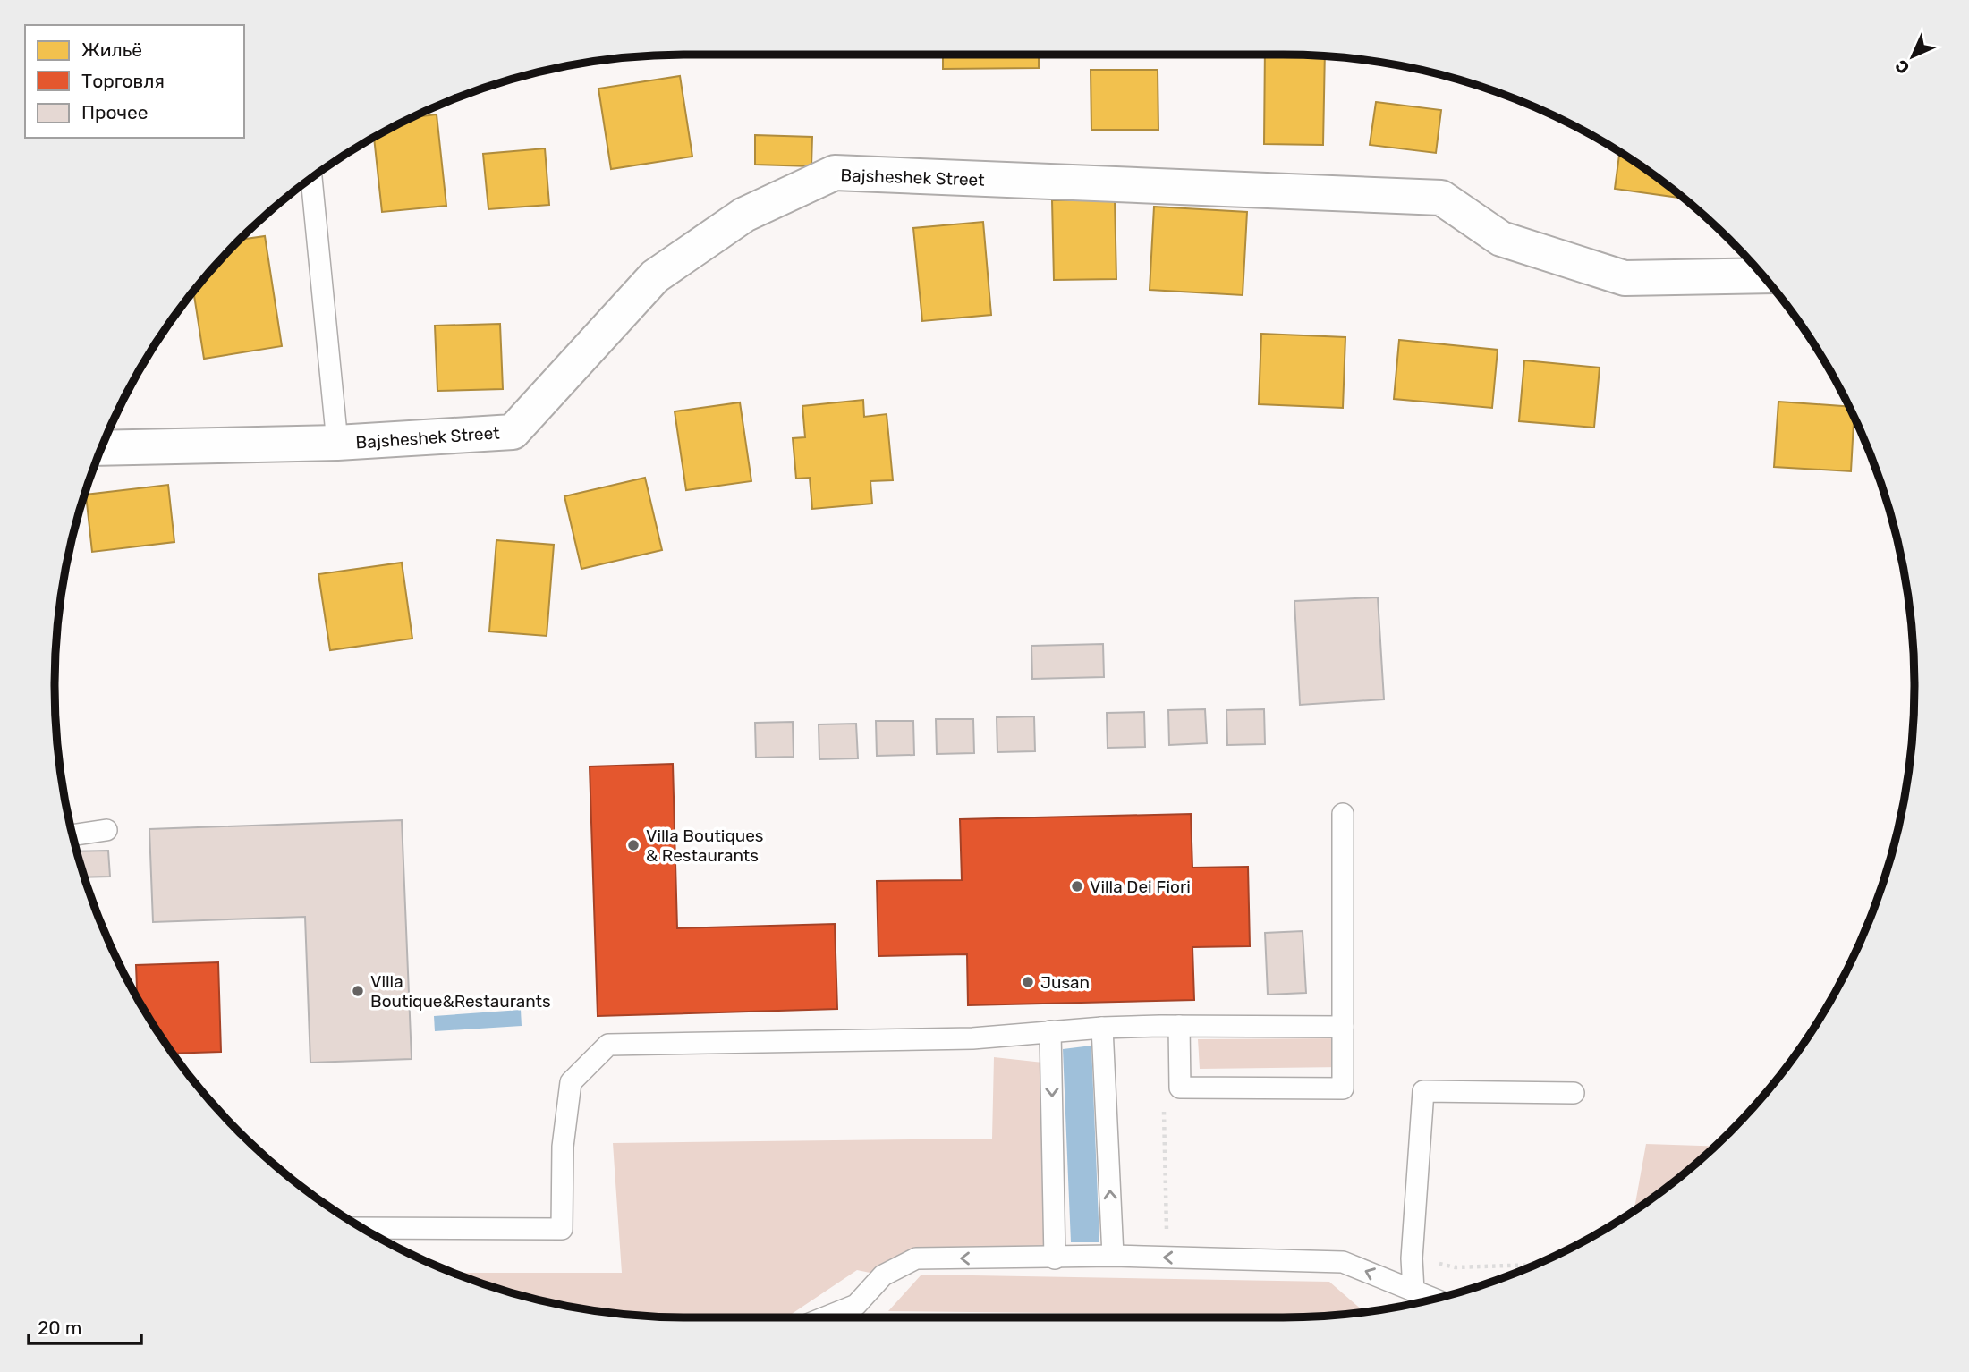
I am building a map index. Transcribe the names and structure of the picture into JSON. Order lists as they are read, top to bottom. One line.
{"streets":{"street":["Bajsheshek Street"]},"places":["Villa Boutiques & Restaurants","Villa Dei Fiori","Jusan","Villa Boutique&Restaurants"],"legend":["Жильё","Торговля","Прочее"],"scale_bar":"20 m","north":"bottom left"}
